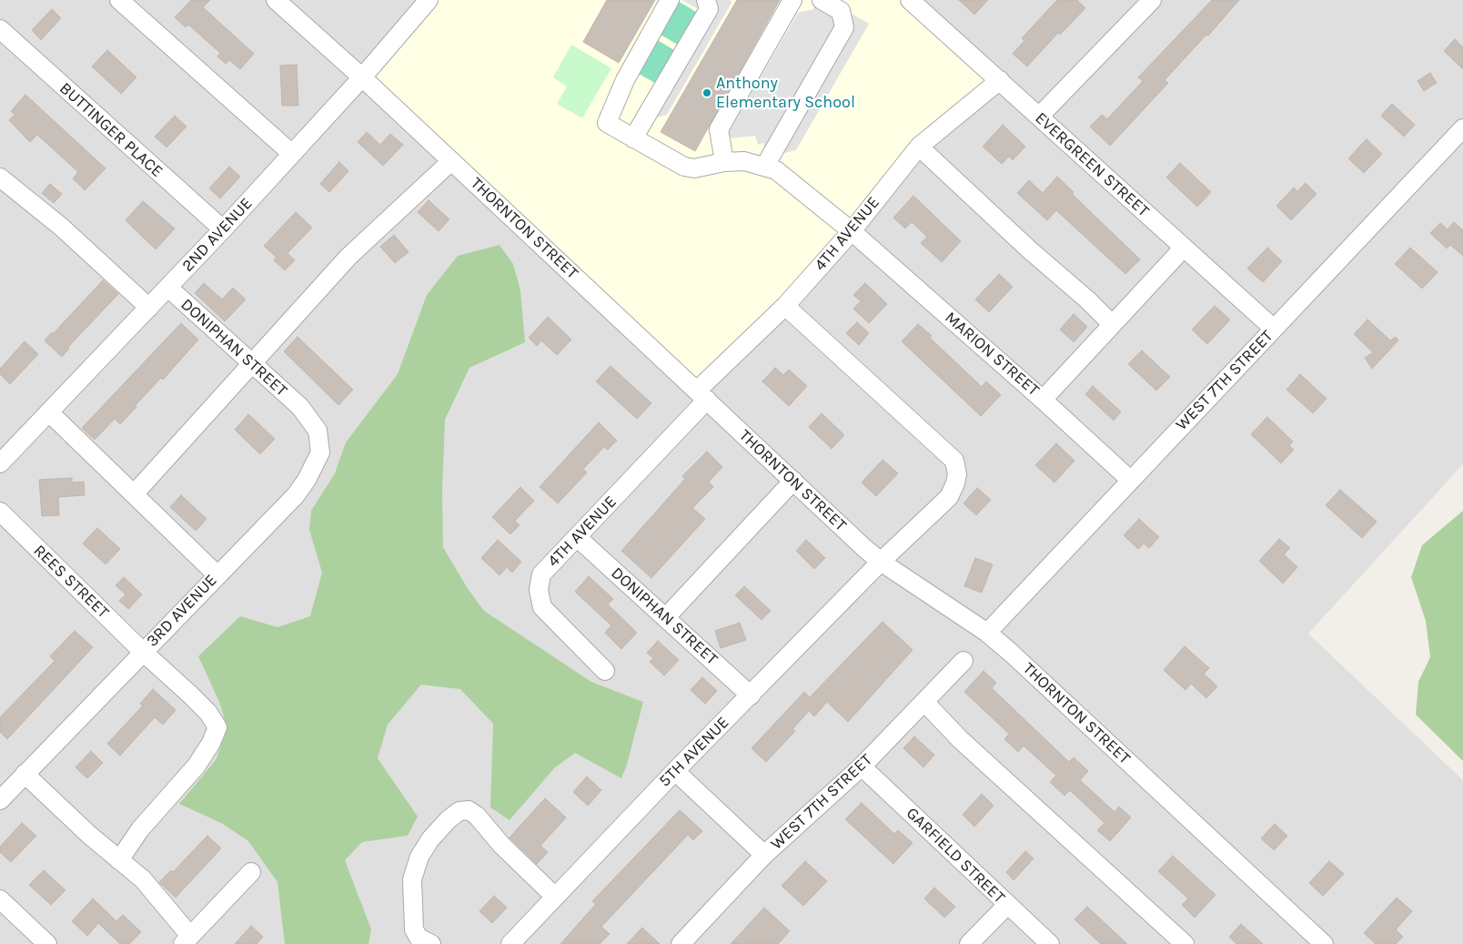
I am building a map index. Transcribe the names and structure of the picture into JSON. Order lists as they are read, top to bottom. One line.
{"streets":{"street":["BUTTINGER PLACE","EVERGREEN STREET","THORNTON STREET","4TH AVENUE","2ND AVENUE","DONIPHAN STREET","MARION STREET","WEST 7TH STREET","REES STREET","3RD AVENUE","5TH AVENUE","GARFIELD STREET"]},"crossings":[["BUTTINGER PLACE","2ND AVENUE"],["EVERGREEN STREET","4TH AVENUE"],["EVERGREEN STREET","WEST 7TH STREET"],["THORNTON STREET","4TH AVENUE"],["THORNTON STREET","2ND AVENUE"],["THORNTON STREET","WEST 7TH STREET"],["THORNTON STREET","5TH AVENUE"],["4TH AVENUE","DONIPHAN STREET"],["4TH AVENUE","MARION STREET"],["4TH AVENUE","5TH AVENUE"],["2ND AVENUE","DONIPHAN STREET"],["DONIPHAN STREET","3RD AVENUE"],["DONIPHAN STREET","5TH AVENUE"],["MARION STREET","WEST 7TH STREET"],["WEST 7TH STREET","GARFIELD STREET"],["REES STREET","3RD AVENUE"]],"places":["Anthony Elementary School"]}
